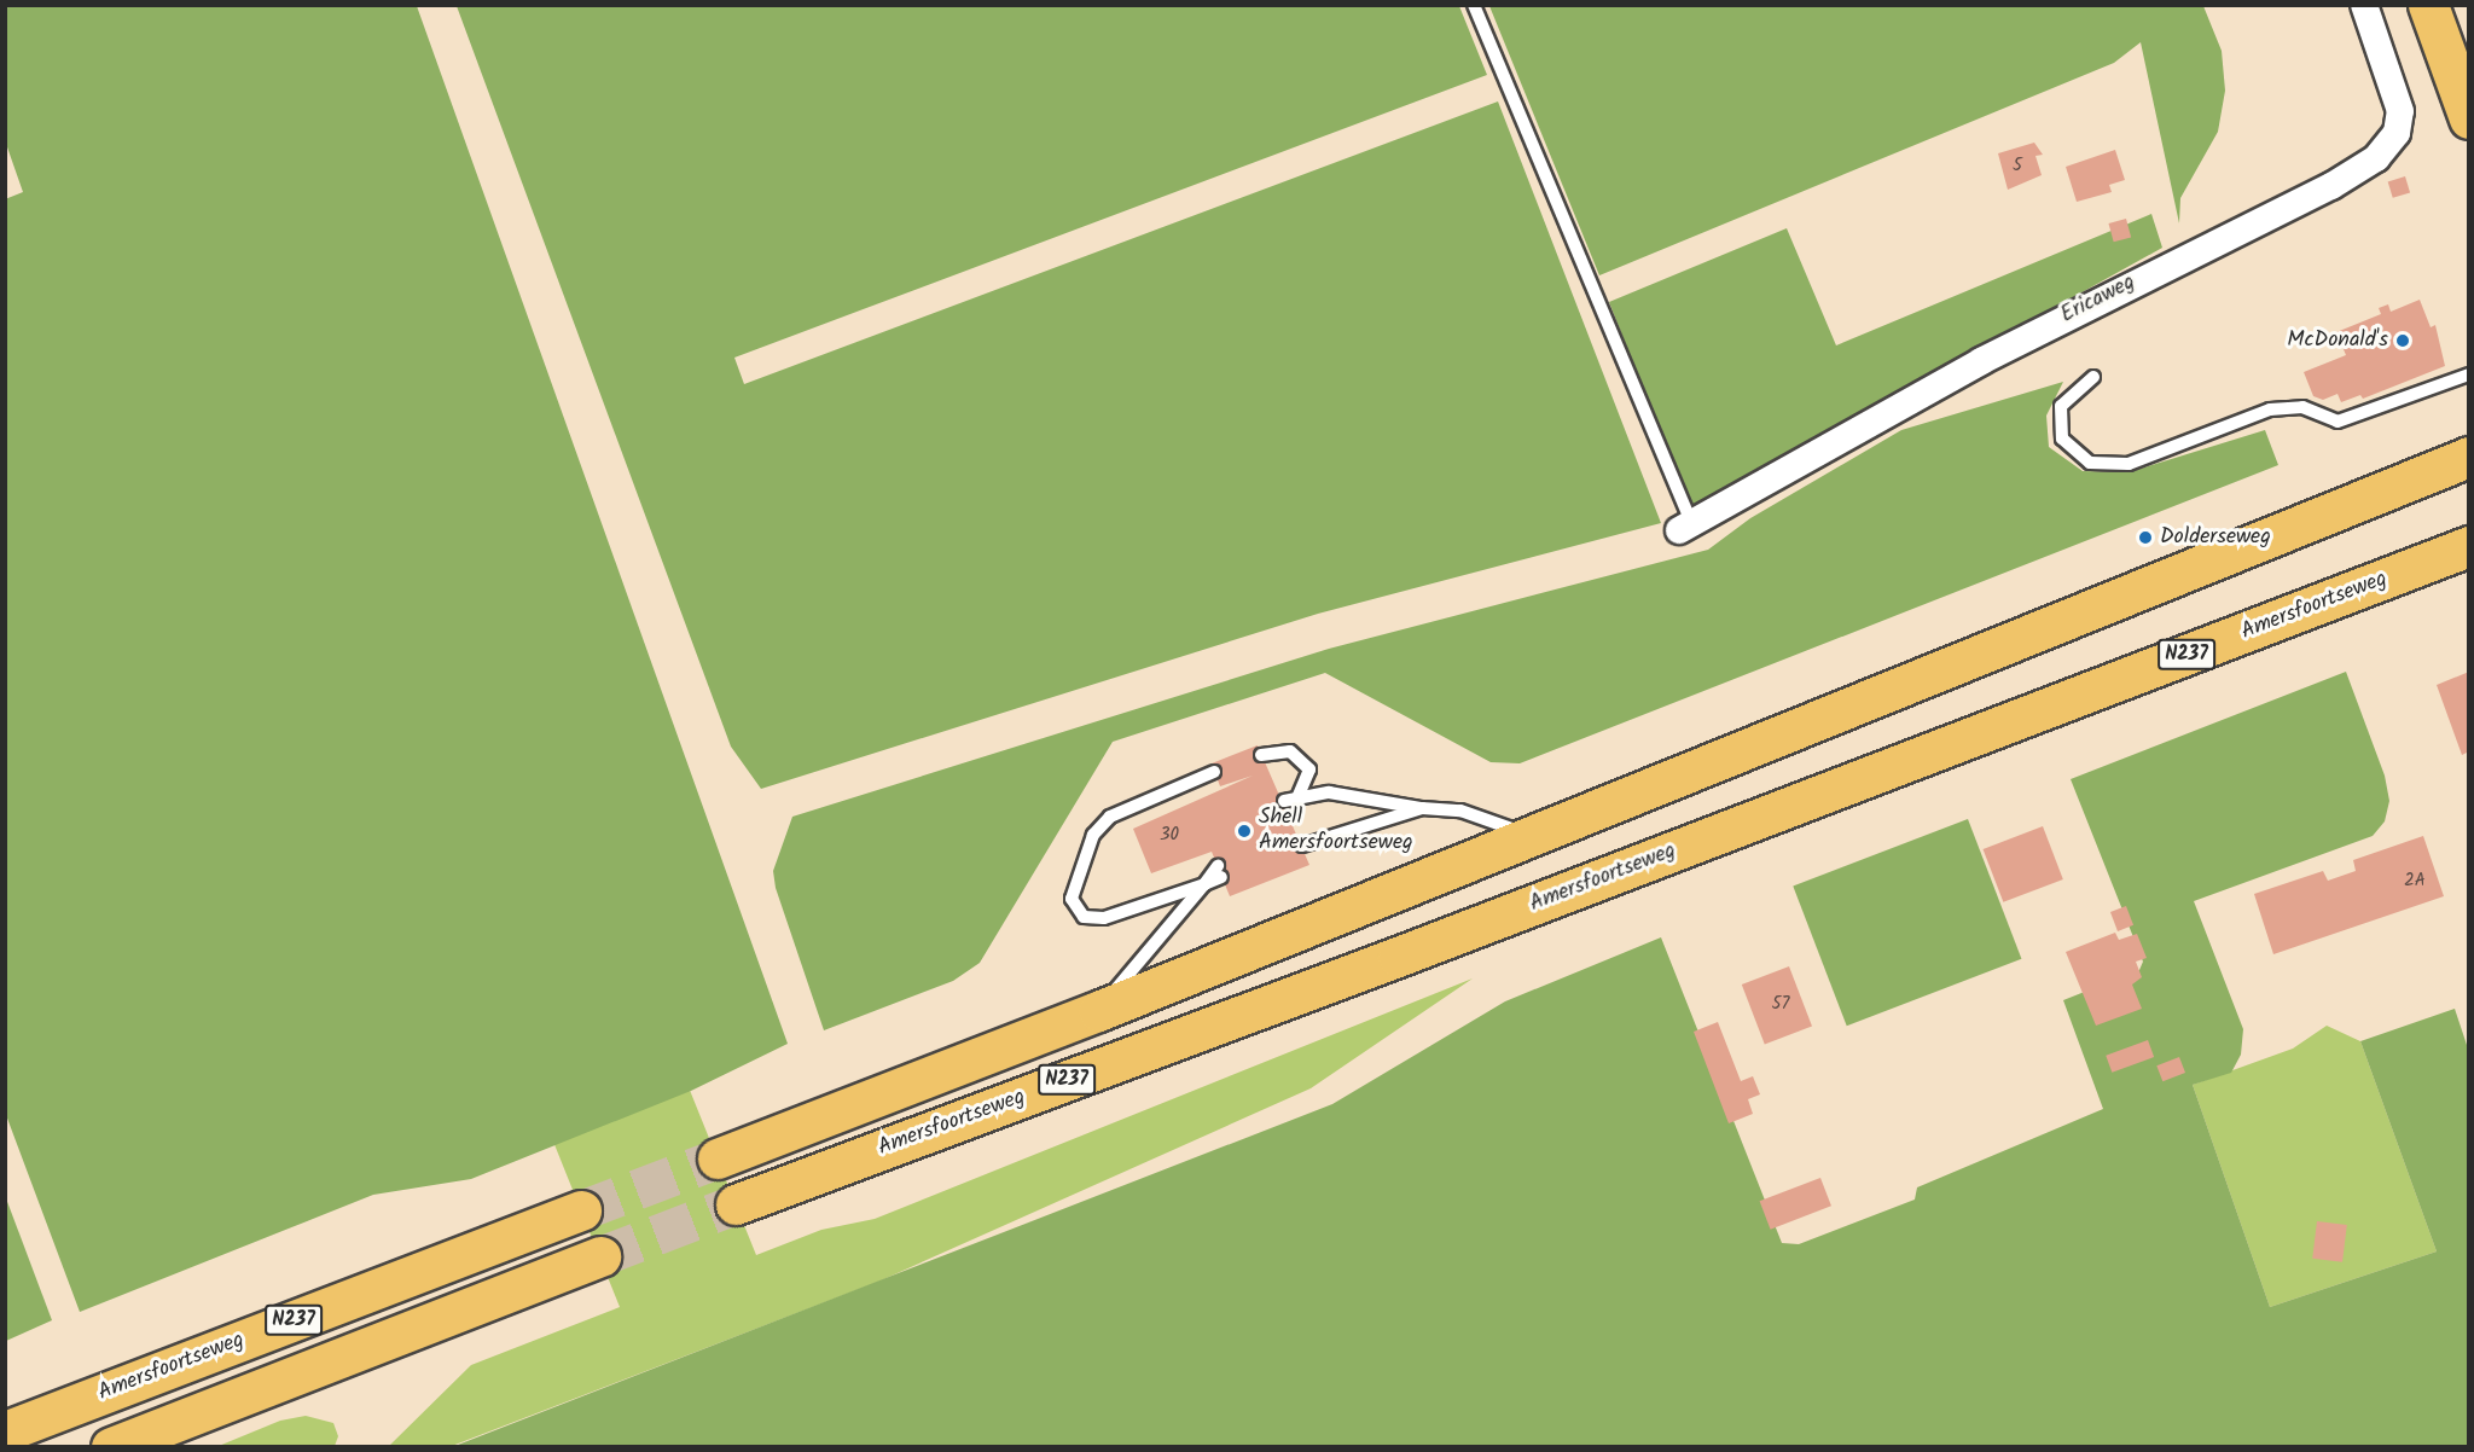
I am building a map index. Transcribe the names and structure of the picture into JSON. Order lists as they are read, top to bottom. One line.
{"streets":{"main road":["Amersfoortseweg","N237"],"street":["Ericaweg"]},"places":["McDonald's","Dolderseweg","Shell Amersfoortseweg"],"house_numbers":["5","30","2A","57"]}
